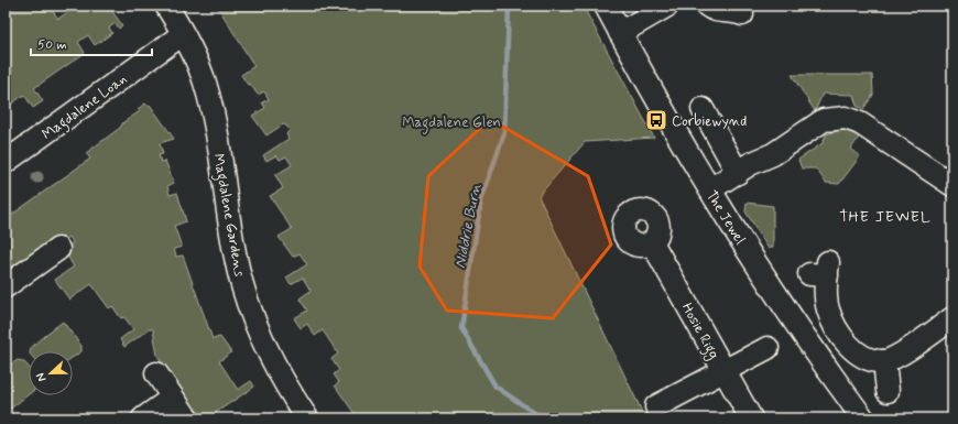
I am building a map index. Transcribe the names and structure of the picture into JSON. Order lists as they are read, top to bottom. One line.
{"streets":{"street":["Magdalene Loan","Magdalene Gardens","The Jewel","Hosie Rigg"]},"crossings":[["Magdalene Loan","Magdalene Gardens"]],"districts":["THE JEWEL"],"water":["Niddrie Burn"],"parks":["Magdalene Glen"],"places":{"bus stop":["Corbiewynd"]},"scale_bar":"50 m","north":"left"}
